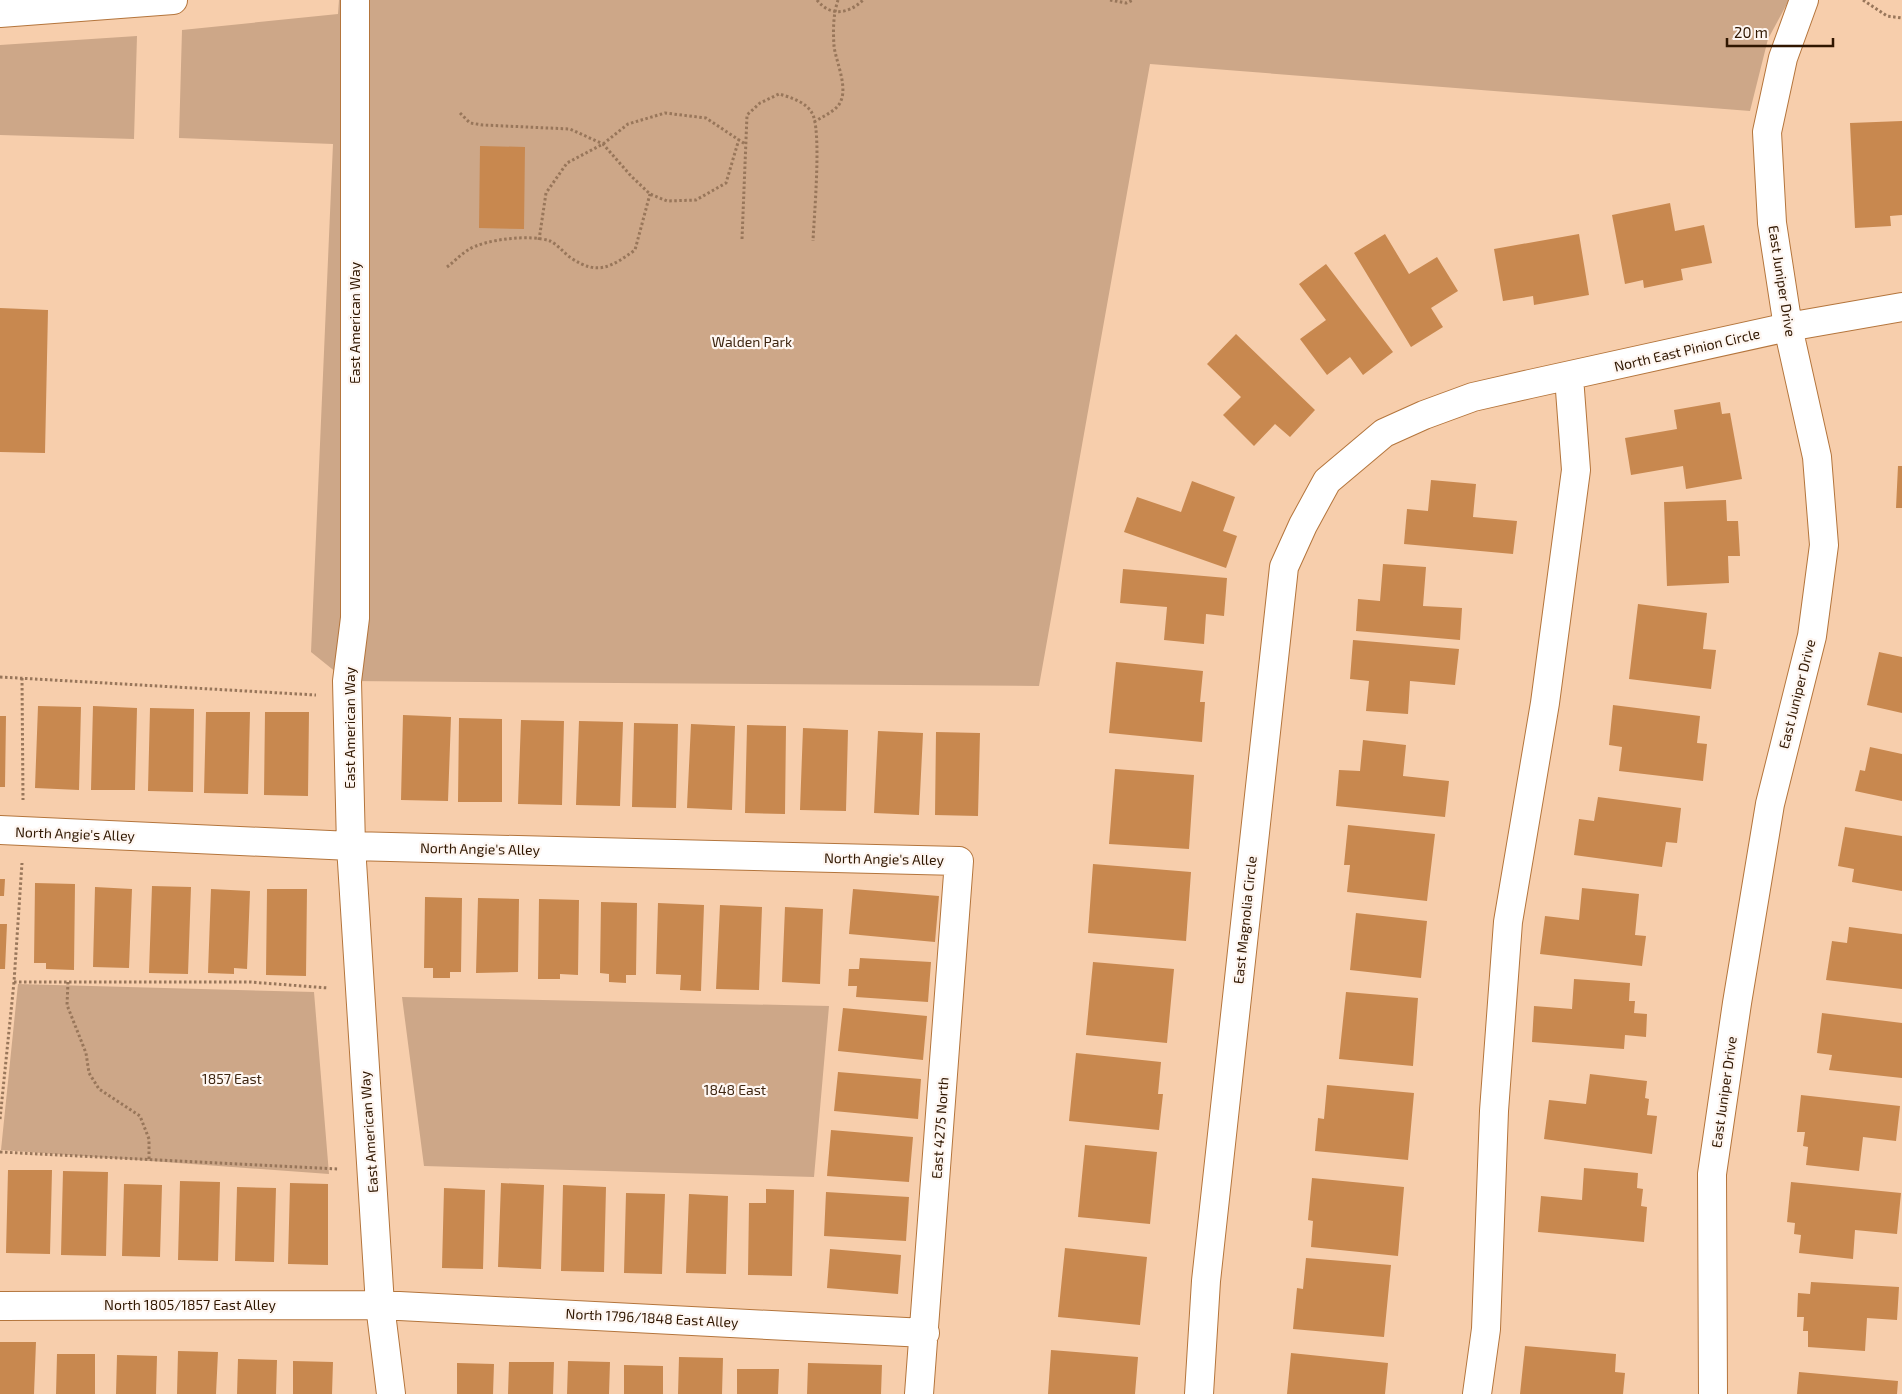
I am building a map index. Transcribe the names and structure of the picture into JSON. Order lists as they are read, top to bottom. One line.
{"streets":{"street":["East Juniper Drive","East American Way","North East Pinion Circle","North Angie's Alley","East Magnolia Circle","East 4275 North","North 1805/1857 East Alley","North 1796/1848 East Alley"]},"crossings":[["East Juniper Drive","North East Pinion Circle"],["East American Way","North Angie's Alley"],["East American Way","North 1805/1857 East Alley"],["East American Way","North 1796/1848 East Alley"],["North East Pinion Circle","East Magnolia Circle"],["North Angie's Alley","East 4275 North"],["East 4275 North","North 1796/1848 East Alley"],["North 1805/1857 East Alley","North 1796/1848 East Alley"]],"parks":["Walden Park","1857 East","1848 East"],"scale_bar":"20 m"}
